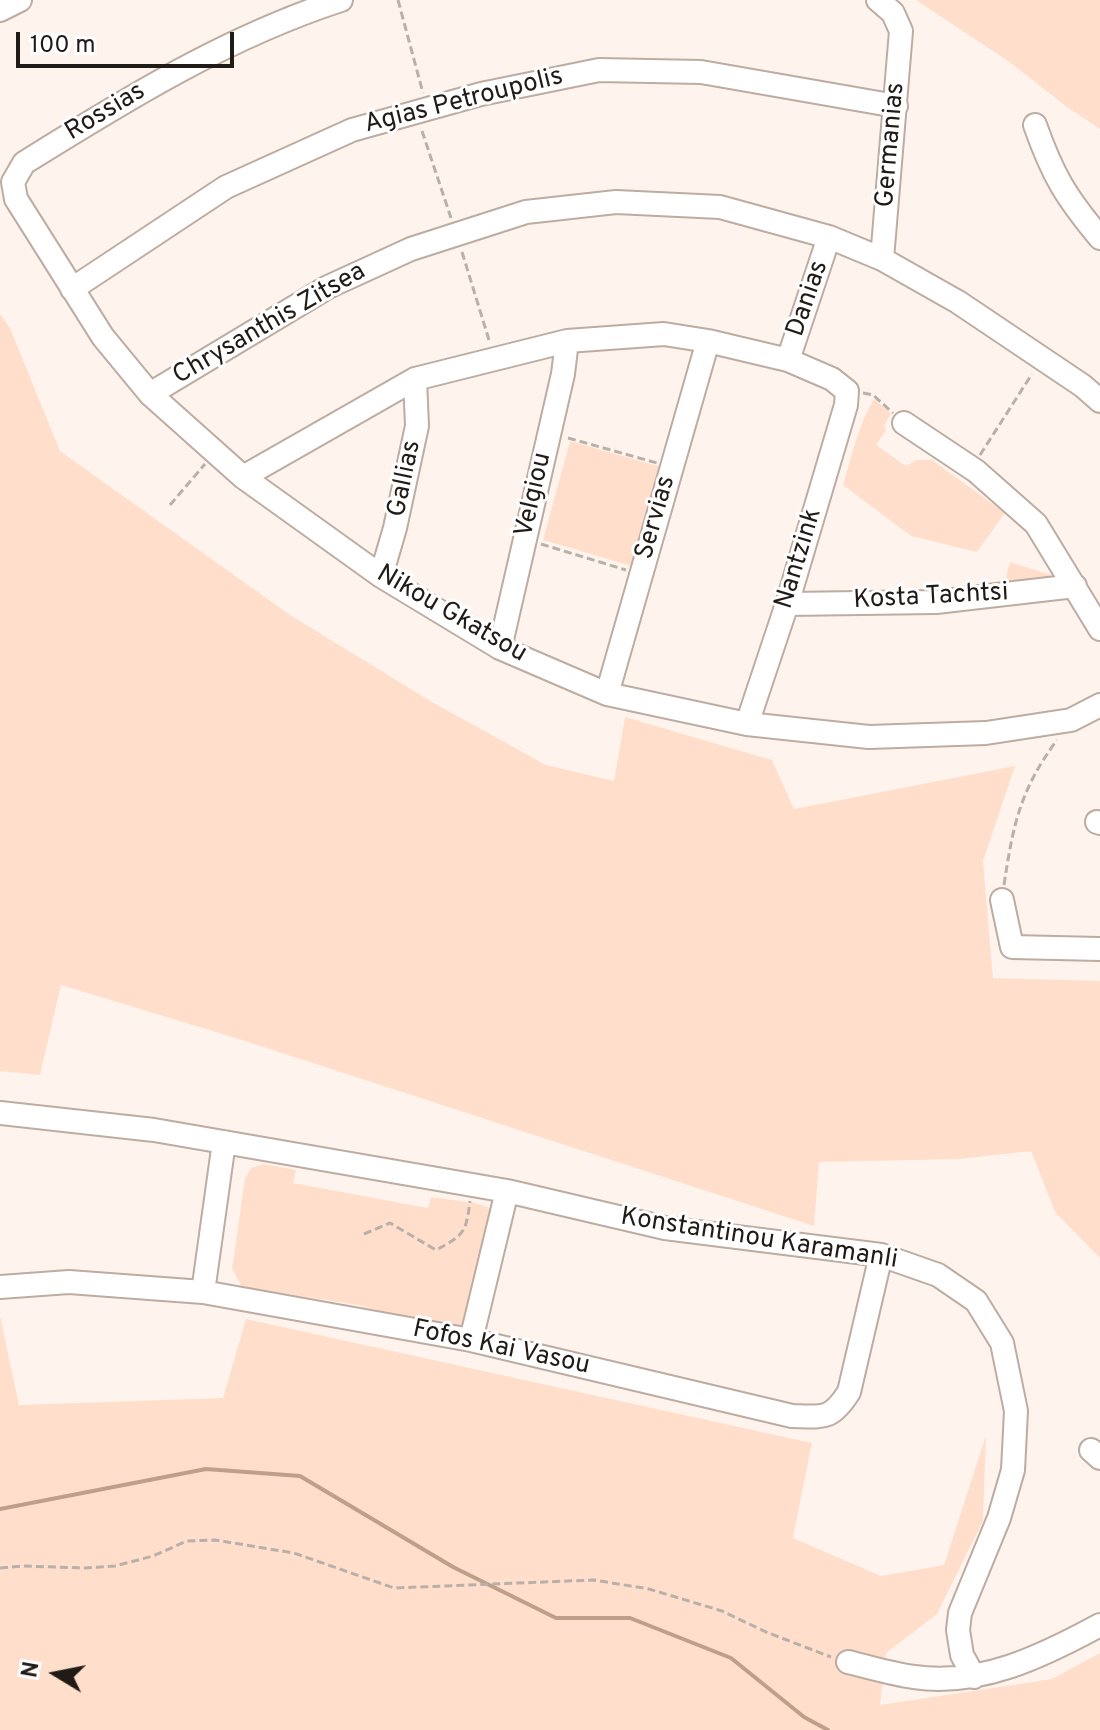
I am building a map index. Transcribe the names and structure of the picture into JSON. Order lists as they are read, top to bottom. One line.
{"streets":{"street":["Agias Petroupolis","Rossias","Germanias","Danias","Chrysanthis Zitsea","Gallias","Velgiou","Servias","Nantzink","Kosta Tachtsi","Nikou Gkatsou","Konstantinou Karamanli","Fofos Kai Vasou"]},"crossings":[["Agias Petroupolis","Germanias"],["Agias Petroupolis","Nikou Gkatsou"],["Rossias","Nikou Gkatsou"],["Germanias","Chrysanthis Zitsea"],["Danias","Chrysanthis Zitsea"],["Chrysanthis Zitsea","Nikou Gkatsou"],["Gallias","Nikou Gkatsou"],["Velgiou","Nikou Gkatsou"],["Servias","Nikou Gkatsou"],["Nantzink","Kosta Tachtsi"],["Nantzink","Nikou Gkatsou"],["Konstantinou Karamanli","Fofos Kai Vasou"]],"scale_bar":"100 m","north":"left"}
